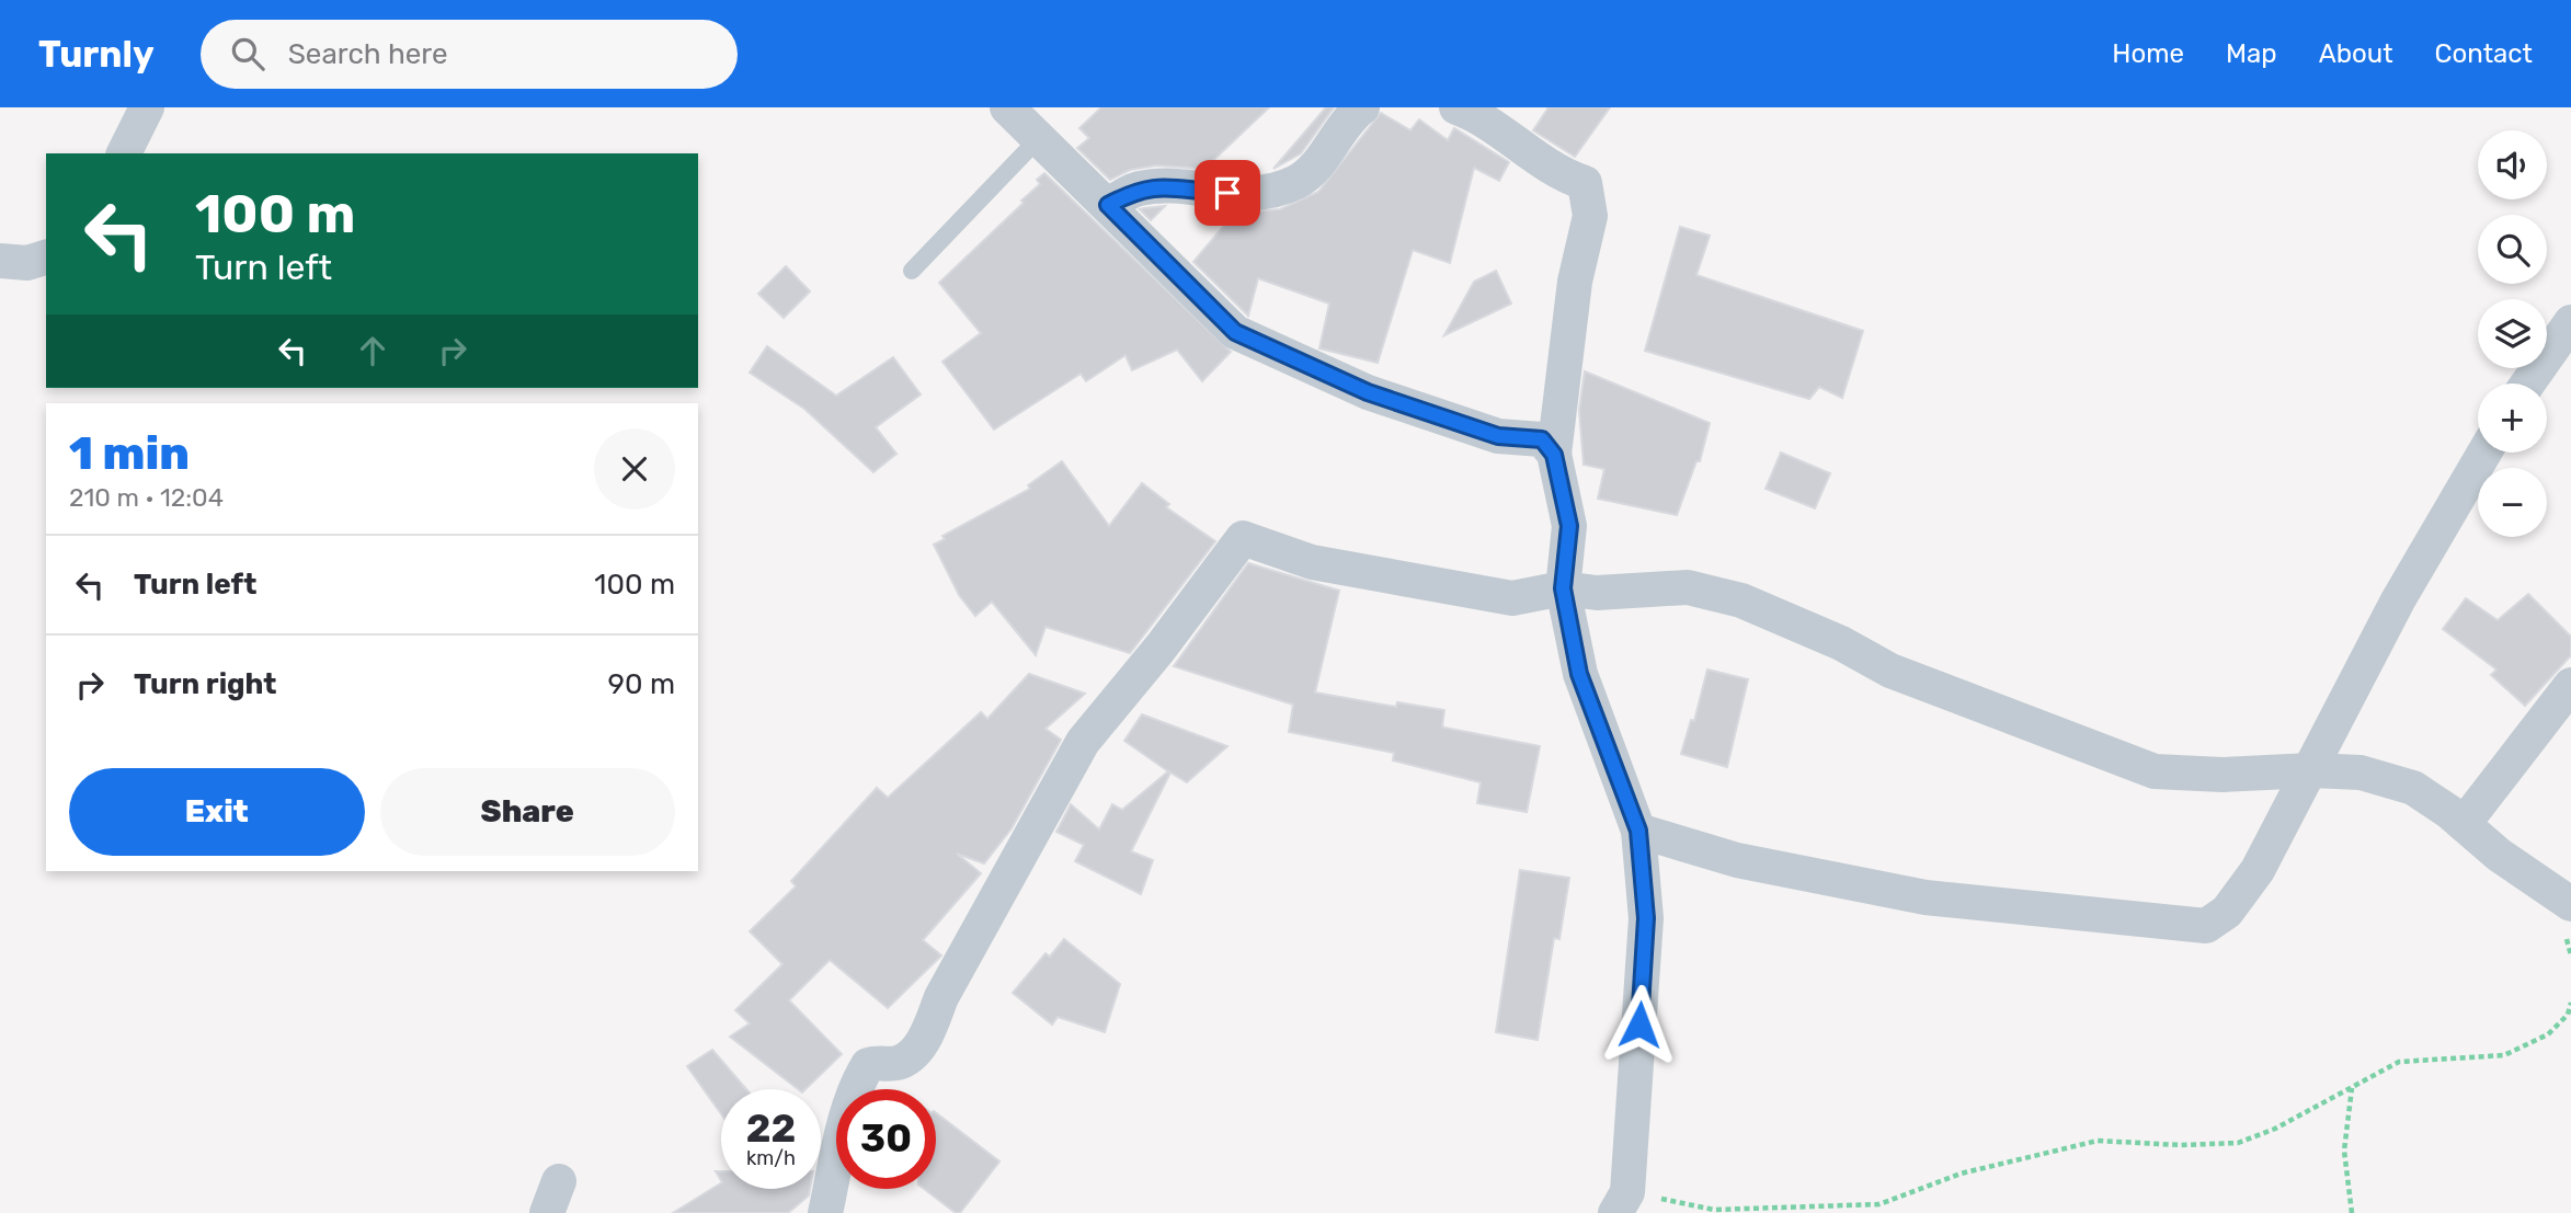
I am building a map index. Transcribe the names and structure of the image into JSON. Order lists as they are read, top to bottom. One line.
{"page":{"header":"Turnly","search":"Search here","nav":["Home","Map","About","Contact"],"map_buttons":["+","−"],"turn":["100 m","Turn left"],"heading":["1 min","210 m · 12:04"],"list":[{"name":"Turn left","value":"100 m"},{"name":"Turn right","value":"90 m"}],"buttons":["Exit","Share"],"speed":"22 km/h","limit":"30"}}
